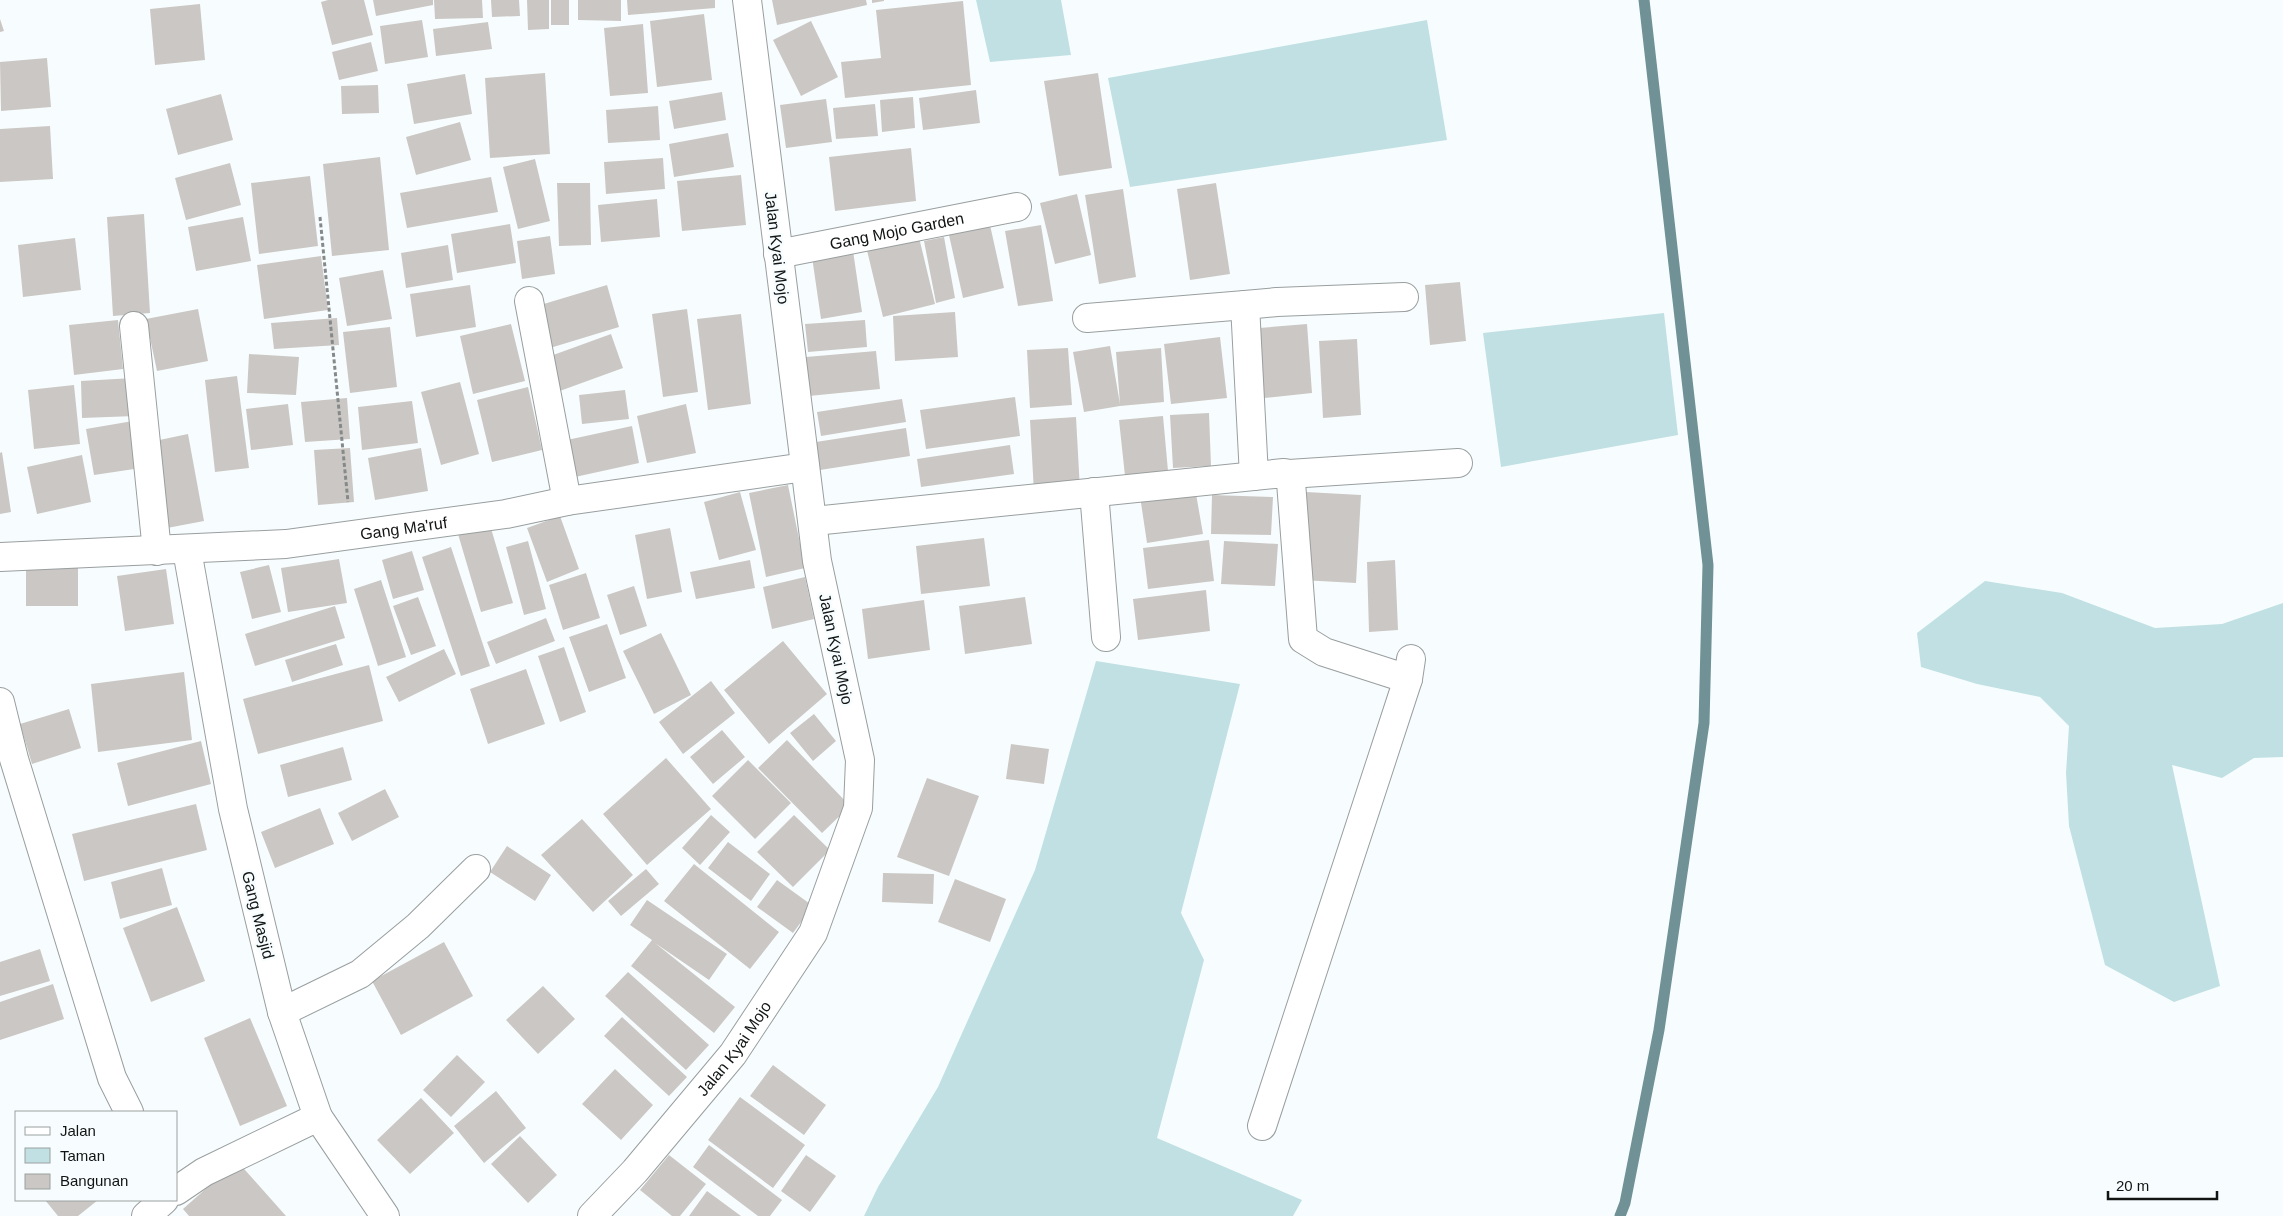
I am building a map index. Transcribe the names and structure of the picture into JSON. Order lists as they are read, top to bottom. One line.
{"streets":{"street":["Gang Mojo Garden","Jalan Kyai Mojo","Gang Ma'ruf","Gang Masjid"]},"crossings":[["Gang Mojo Garden","Jalan Kyai Mojo"],["Jalan Kyai Mojo","Gang Ma'ruf"],["Gang Ma'ruf","Gang Masjid"]],"legend":["Jalan","Taman","Bangunan"],"scale_bar":"20 m"}
